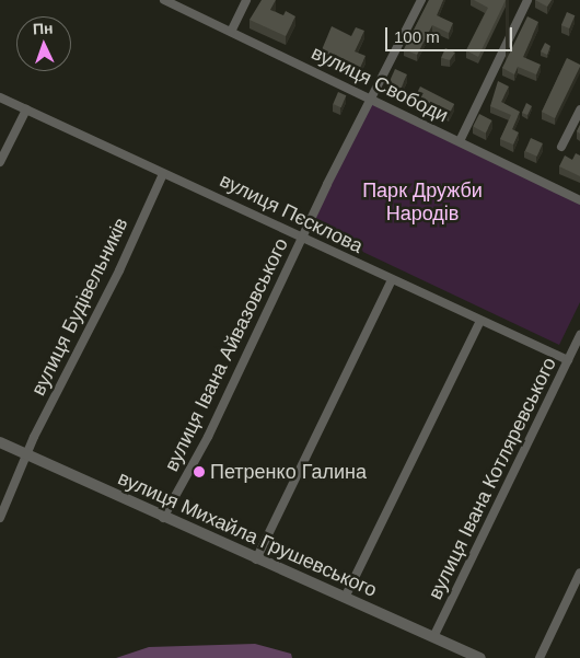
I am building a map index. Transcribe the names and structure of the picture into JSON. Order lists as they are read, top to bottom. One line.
{"streets":{"street":["вулиця Свободи","вулиця Пєсклова","вулиця Будівельників","вулиця Івана Айвазовського","вулиця Івана Котляревського","вулиця Михайла Грушевського"]},"crossings":[["вулиця Свободи","вулиця Івана Айвазовського"],["вулиця Пєсклова","вулиця Будівельників"],["вулиця Пєсклова","вулиця Івана Айвазовського"],["вулиця Пєсклова","вулиця Івана Котляревського"],["вулиця Будівельників","вулиця Михайла Грушевського"],["вулиця Івана Айвазовського","вулиця Михайла Грушевського"],["вулиця Івана Котляревського","вулиця Михайла Грушевського"]],"parks":["Парк Дружби Народів"],"places":["Петренко Галина"],"scale_bar":"100 m","north":"top"}
